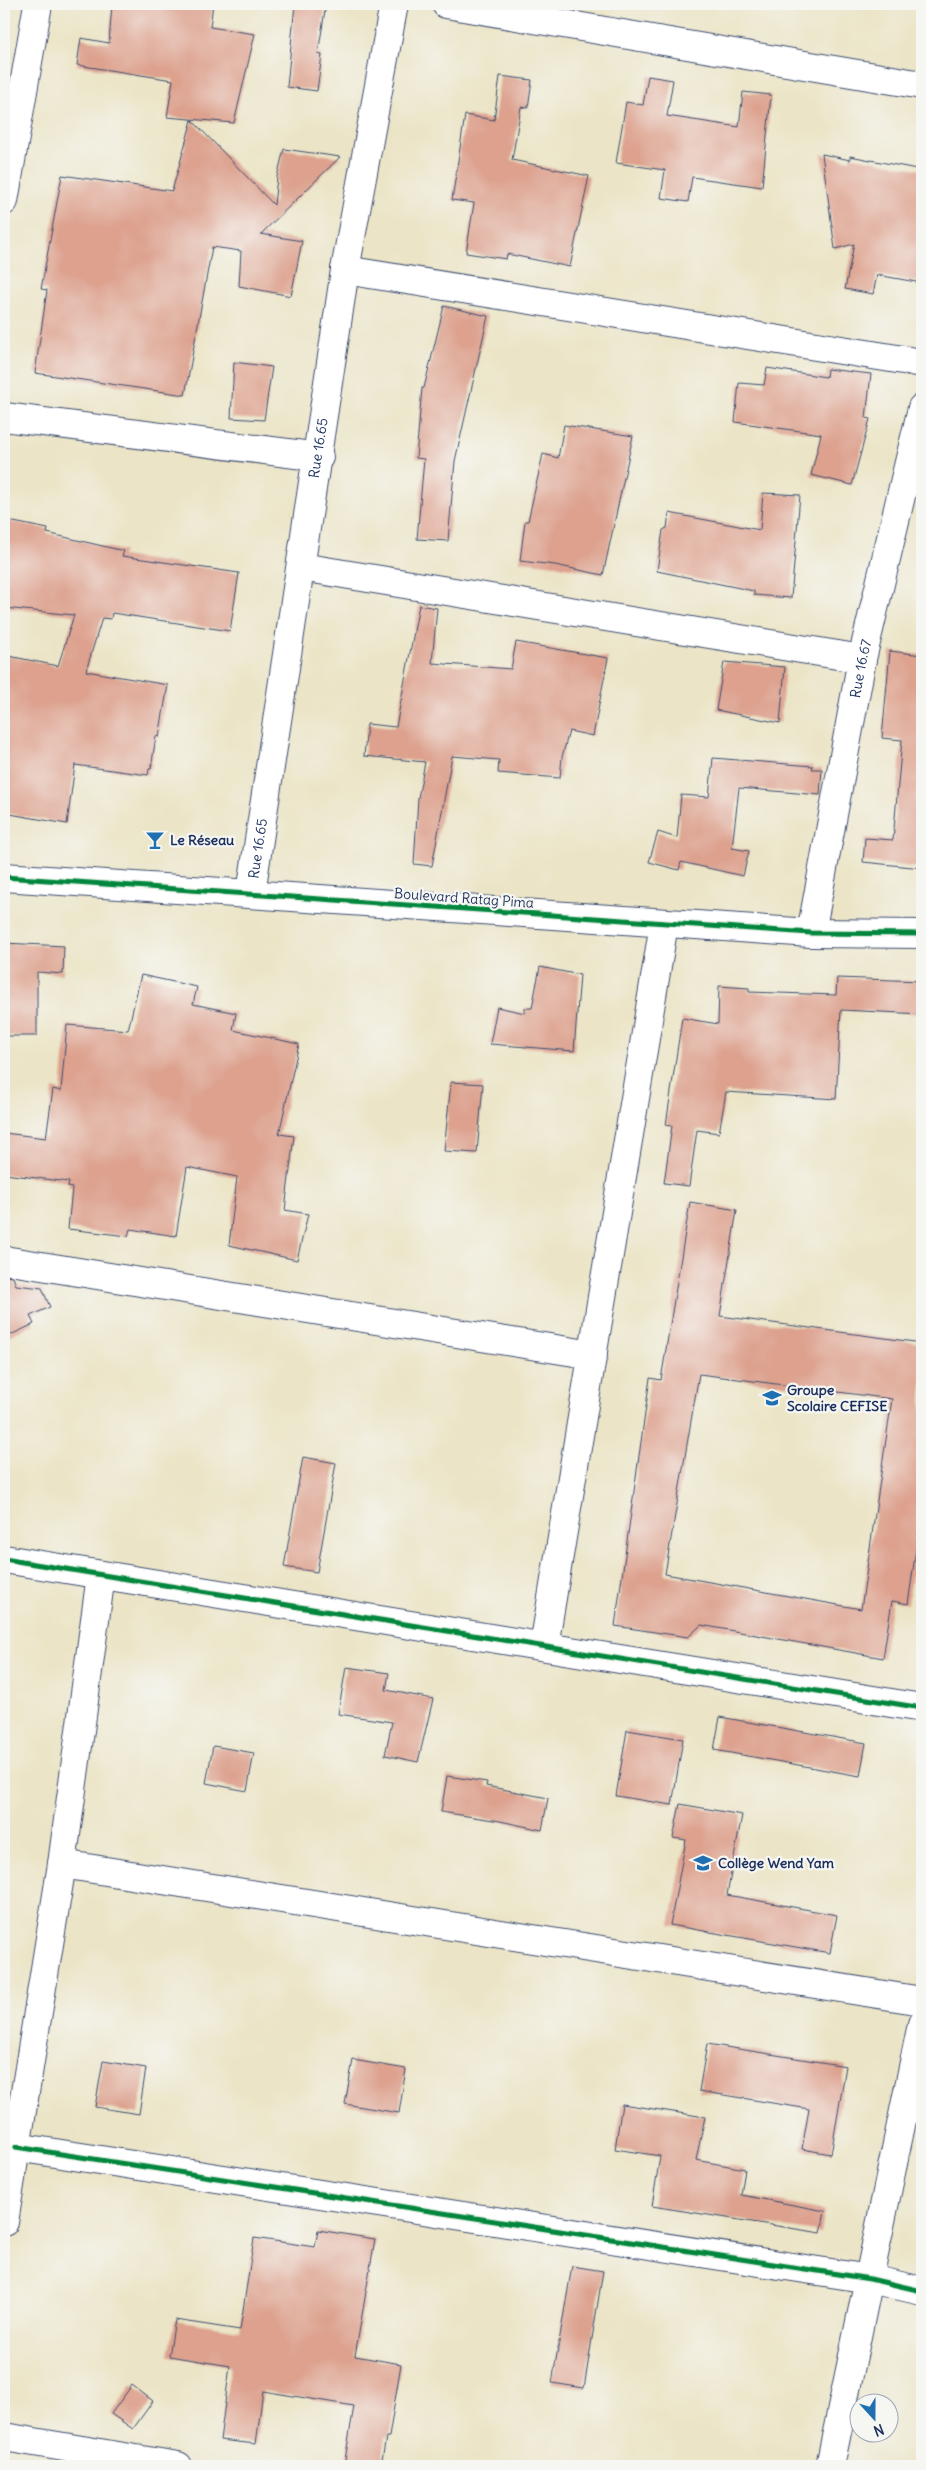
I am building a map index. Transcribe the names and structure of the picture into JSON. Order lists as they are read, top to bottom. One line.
{"streets":{"street":["Rue 16.65","Rue 16.67","Boulevard Ratag Pima"]},"crossings":[["Rue 16.65","Boulevard Ratag Pima"],["Rue 16.67","Boulevard Ratag Pima"]],"places":{"bar":["Le Réseau"],"school or university":["Groupe Scolaire CEFISE","Collège Wend Yam"]},"north":"bottom"}
